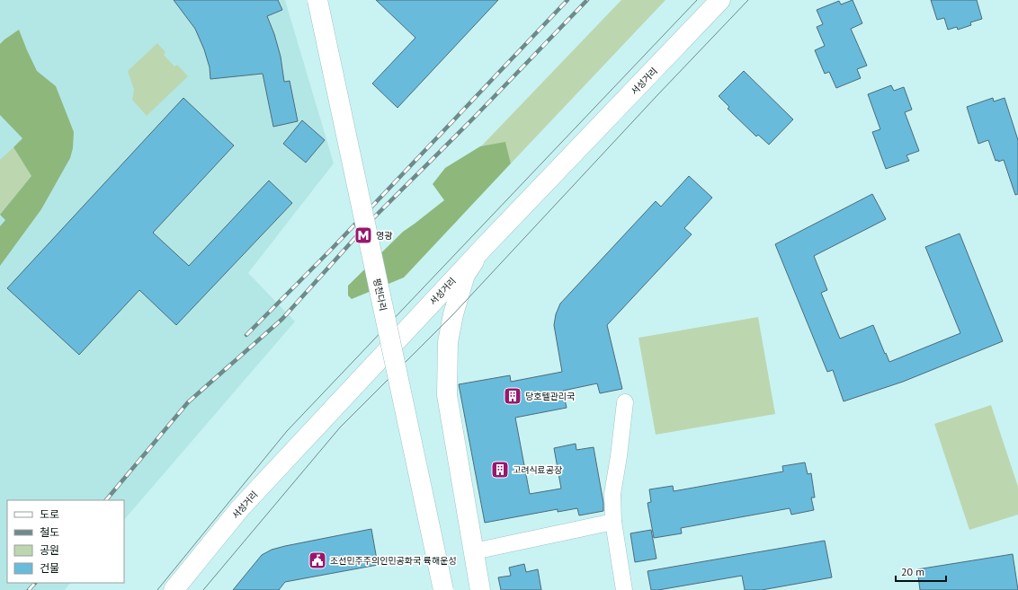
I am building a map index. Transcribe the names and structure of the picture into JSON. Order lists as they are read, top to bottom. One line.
{"streets":{"street":["서성거리","평천다리"]},"places":{"metro station":["영광"],"building":["당호텔관리국","고려식료공장"],"public building":["조선민주주의인민공화국 륙해운성"]},"legend":["도로","철도","공원","건물"],"scale_bar":"20 m"}
